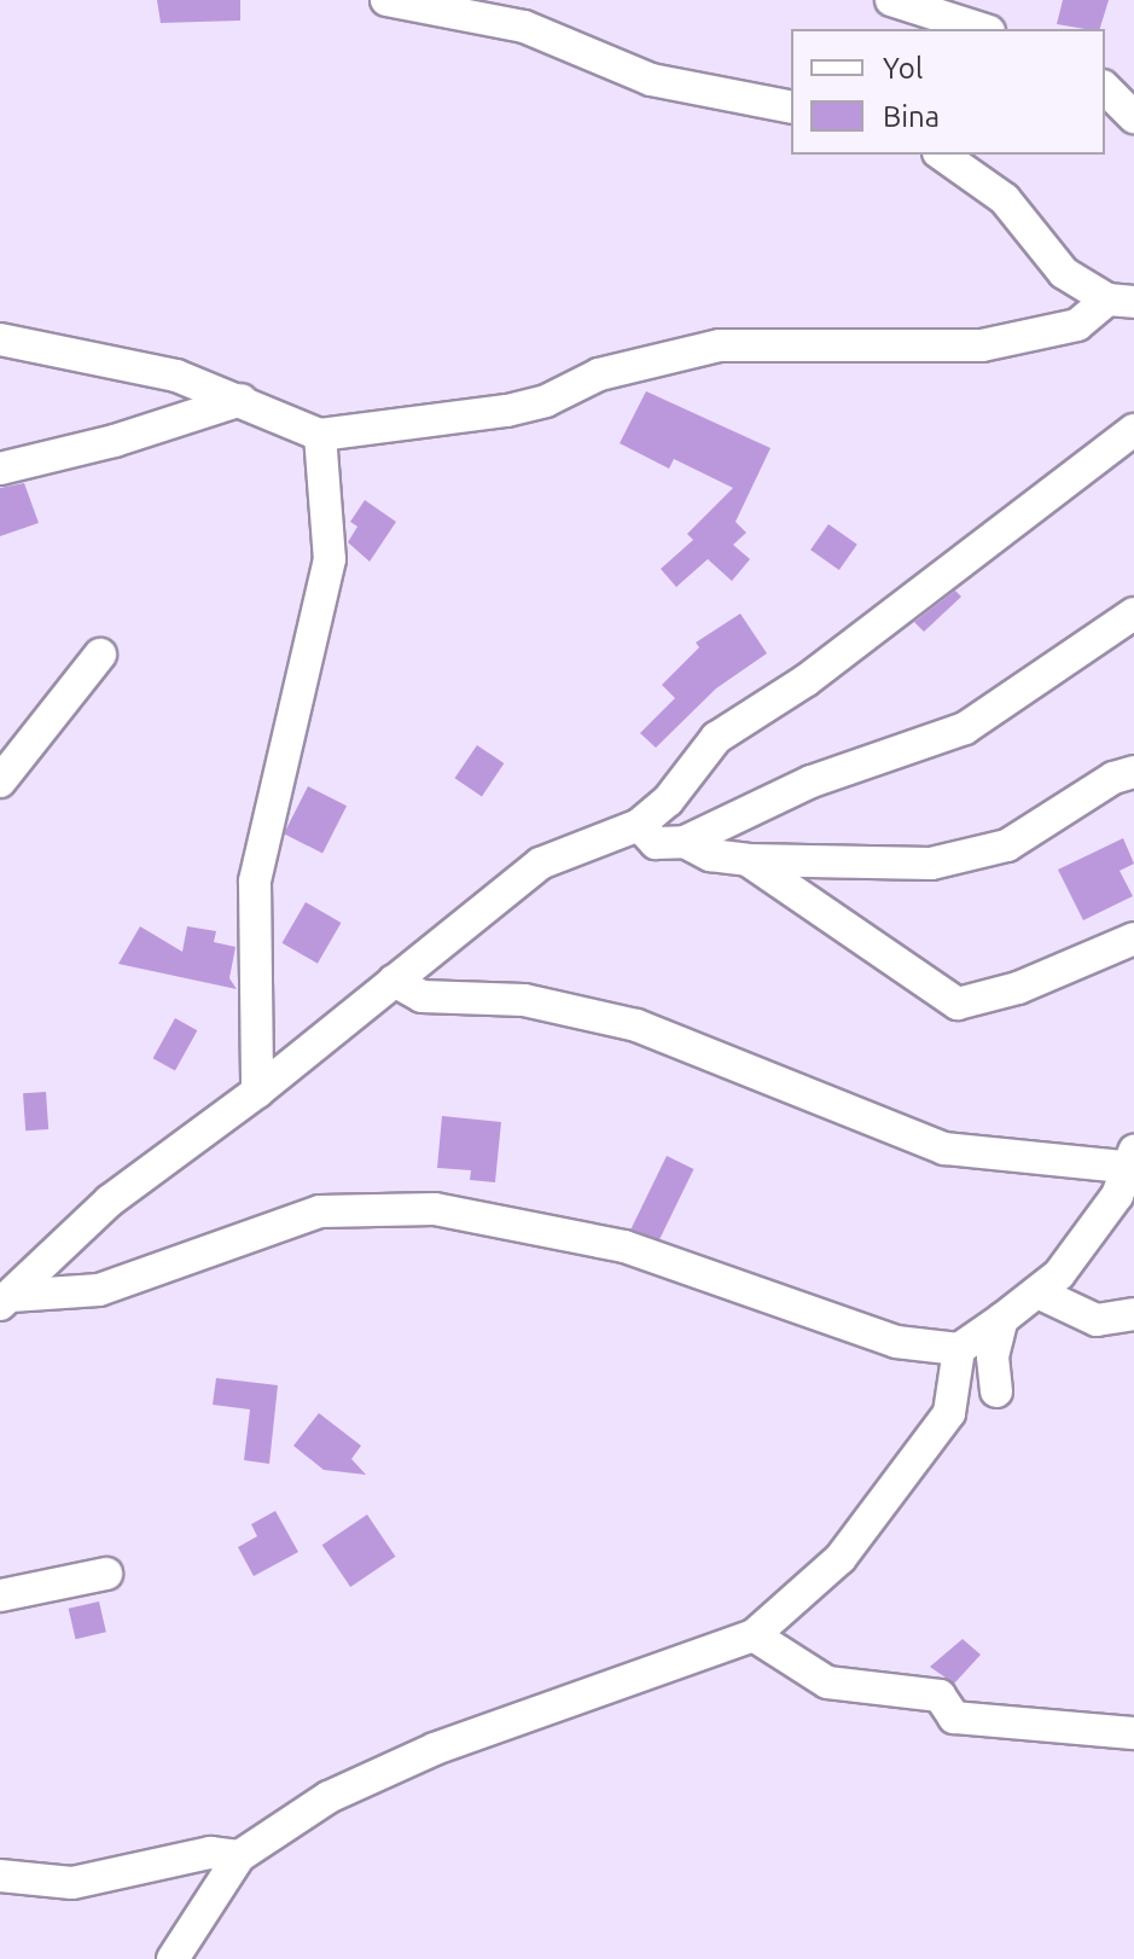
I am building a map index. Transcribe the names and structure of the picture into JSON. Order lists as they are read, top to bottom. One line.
{"legend":["Yol","Bina"]}
